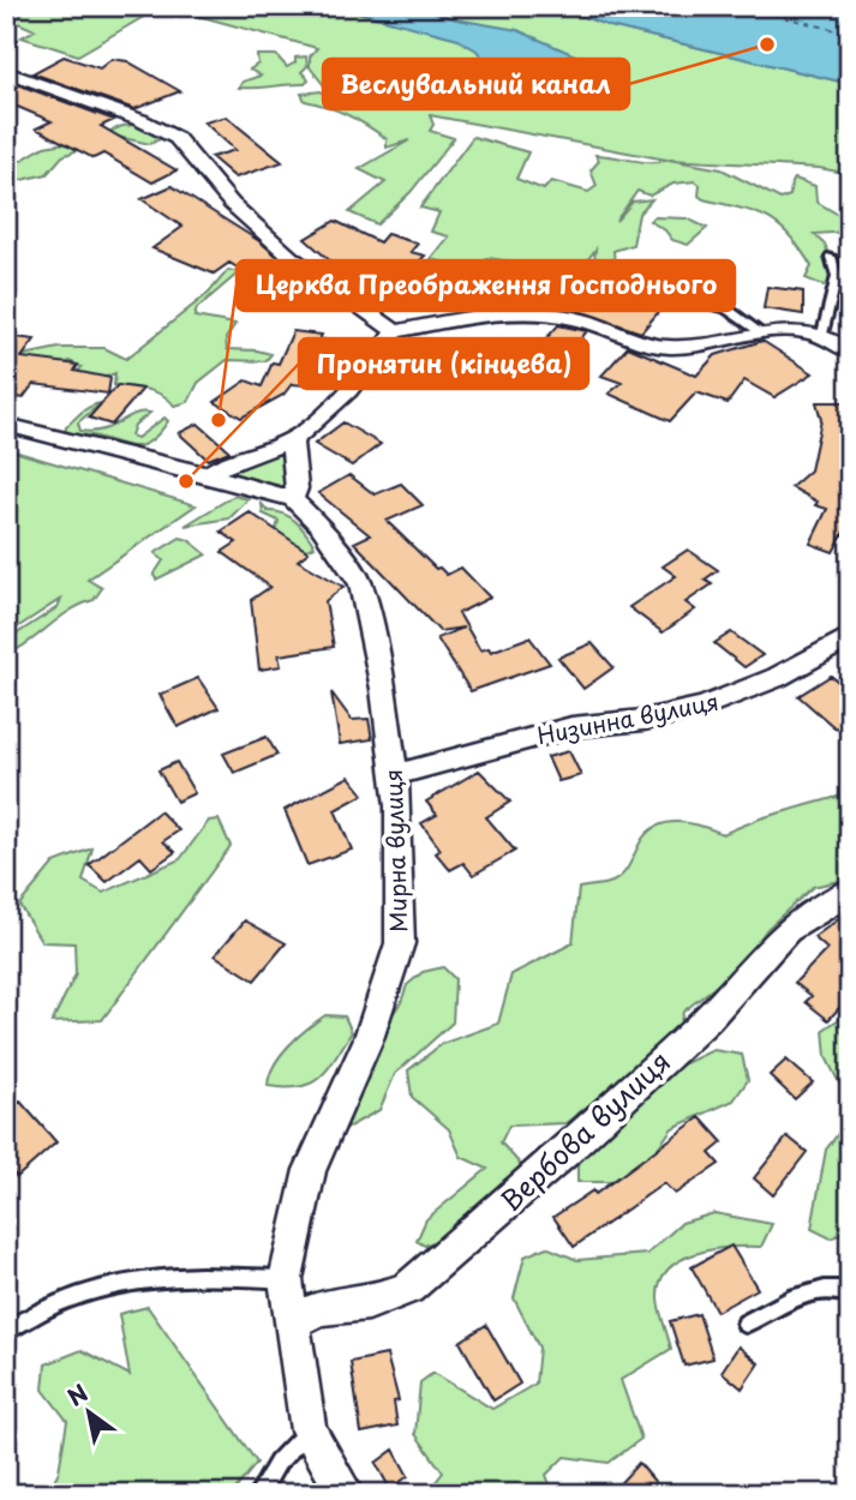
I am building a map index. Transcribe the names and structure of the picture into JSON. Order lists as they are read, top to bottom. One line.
{"streets":{"street":["Низинна вулиця","Мирна вулиця","Вербова вулиця"]},"crossings":[["Низинна вулиця","Мирна вулиця"],["Мирна вулиця","Вербова вулиця"]],"places":["Веслувальний канал","Церква Преображення Господнього","Пронятин (кінцева)"],"north":"top left"}
